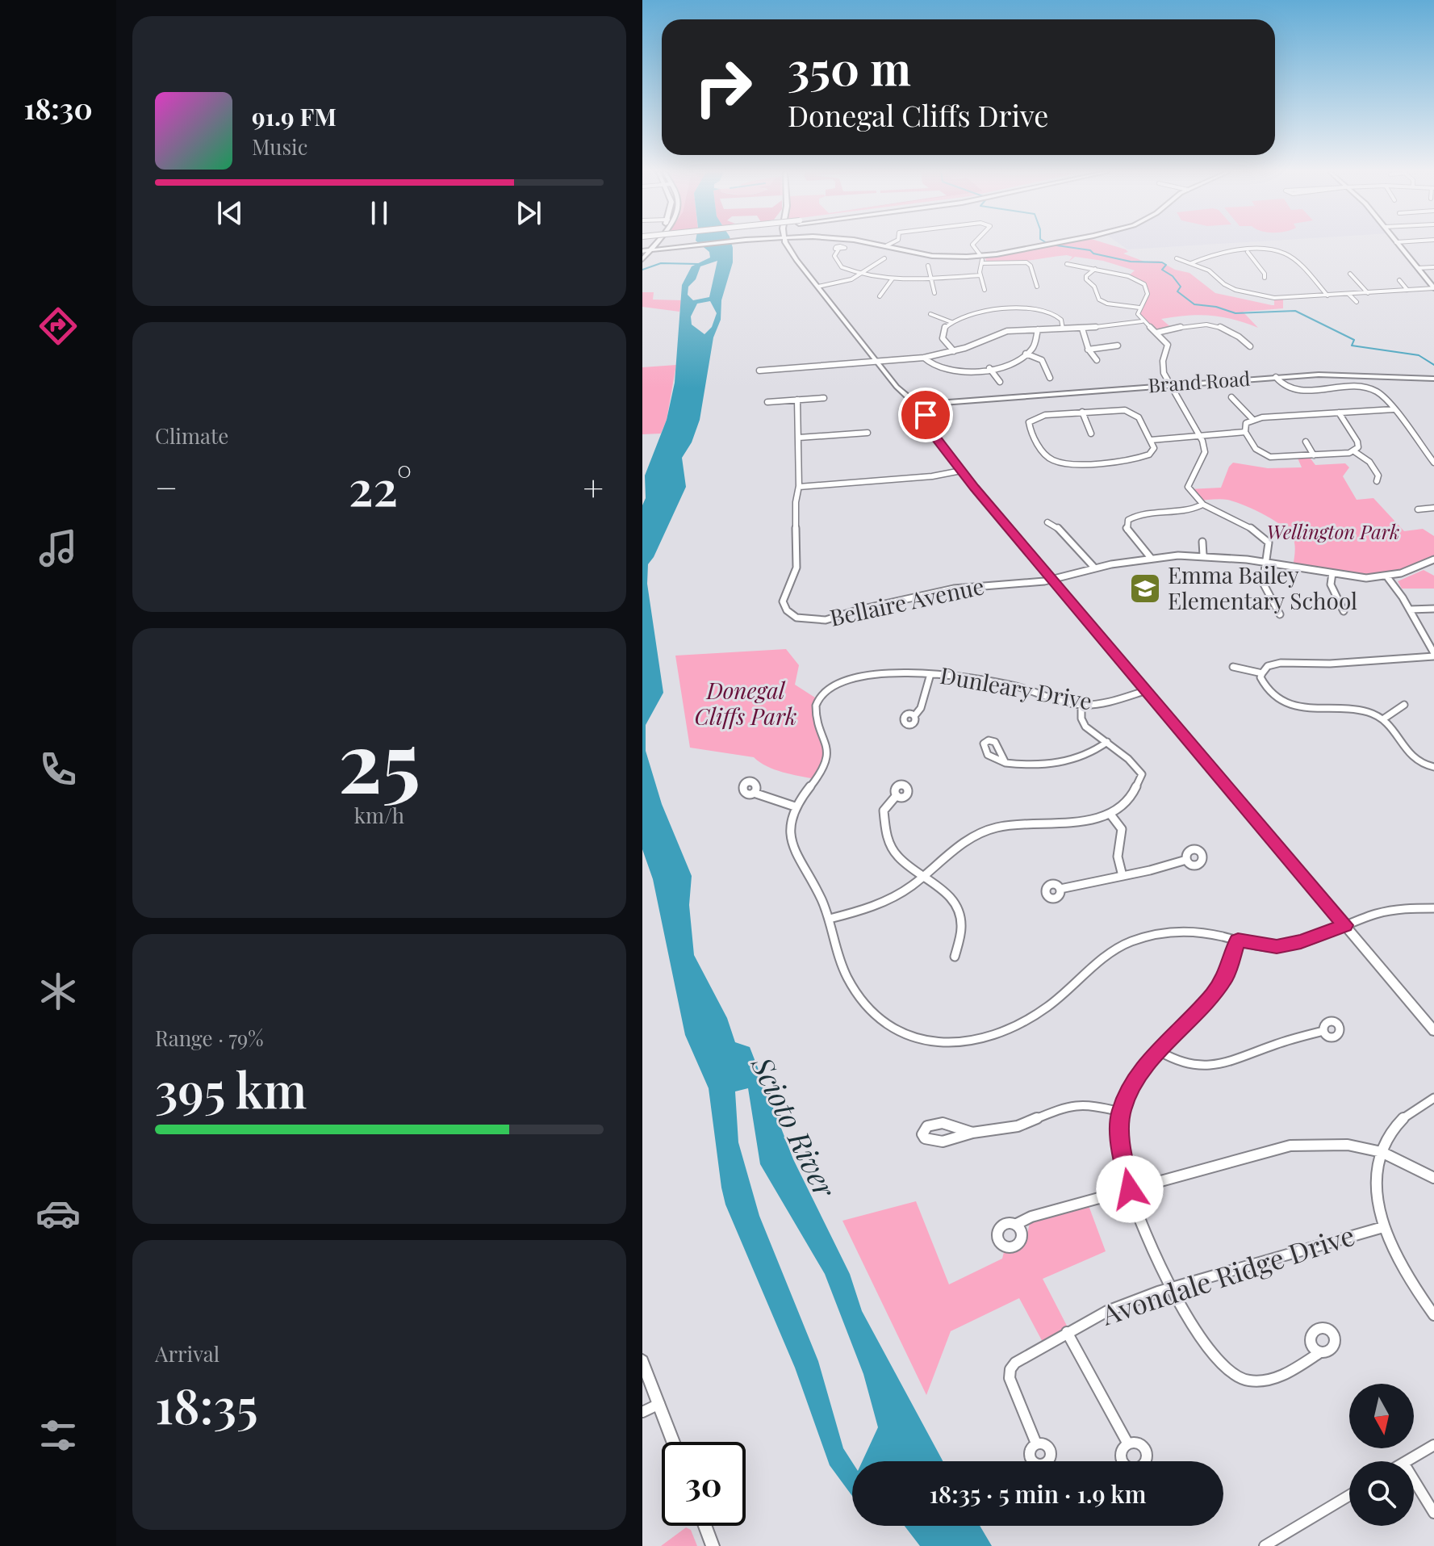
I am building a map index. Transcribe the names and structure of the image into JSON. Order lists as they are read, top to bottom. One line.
{"streets":{"main road":["Brand Road"],"street":["Bellaire Avenue","Dunleary Drive","Avondale Ridge Drive"]},"water":["Scioto River"],"parks":["Wellington Park","Donegal Cliffs Park"],"places":{"school or university":["Emma Bailey Elementary School"]},"north":"bottom","page":{"tabs":"18:30","turn":["350 m","Donegal Cliffs Drive"],"song":["91.9 FM","Music"],"tile":["Climate",["25","km/h"],["Range · 79%","395 km"],["Arrival","18:35"]],"heat":["−","22°","+"],"limit":"30","trip":"18:35 · 5 min · 1.9 km"}}
